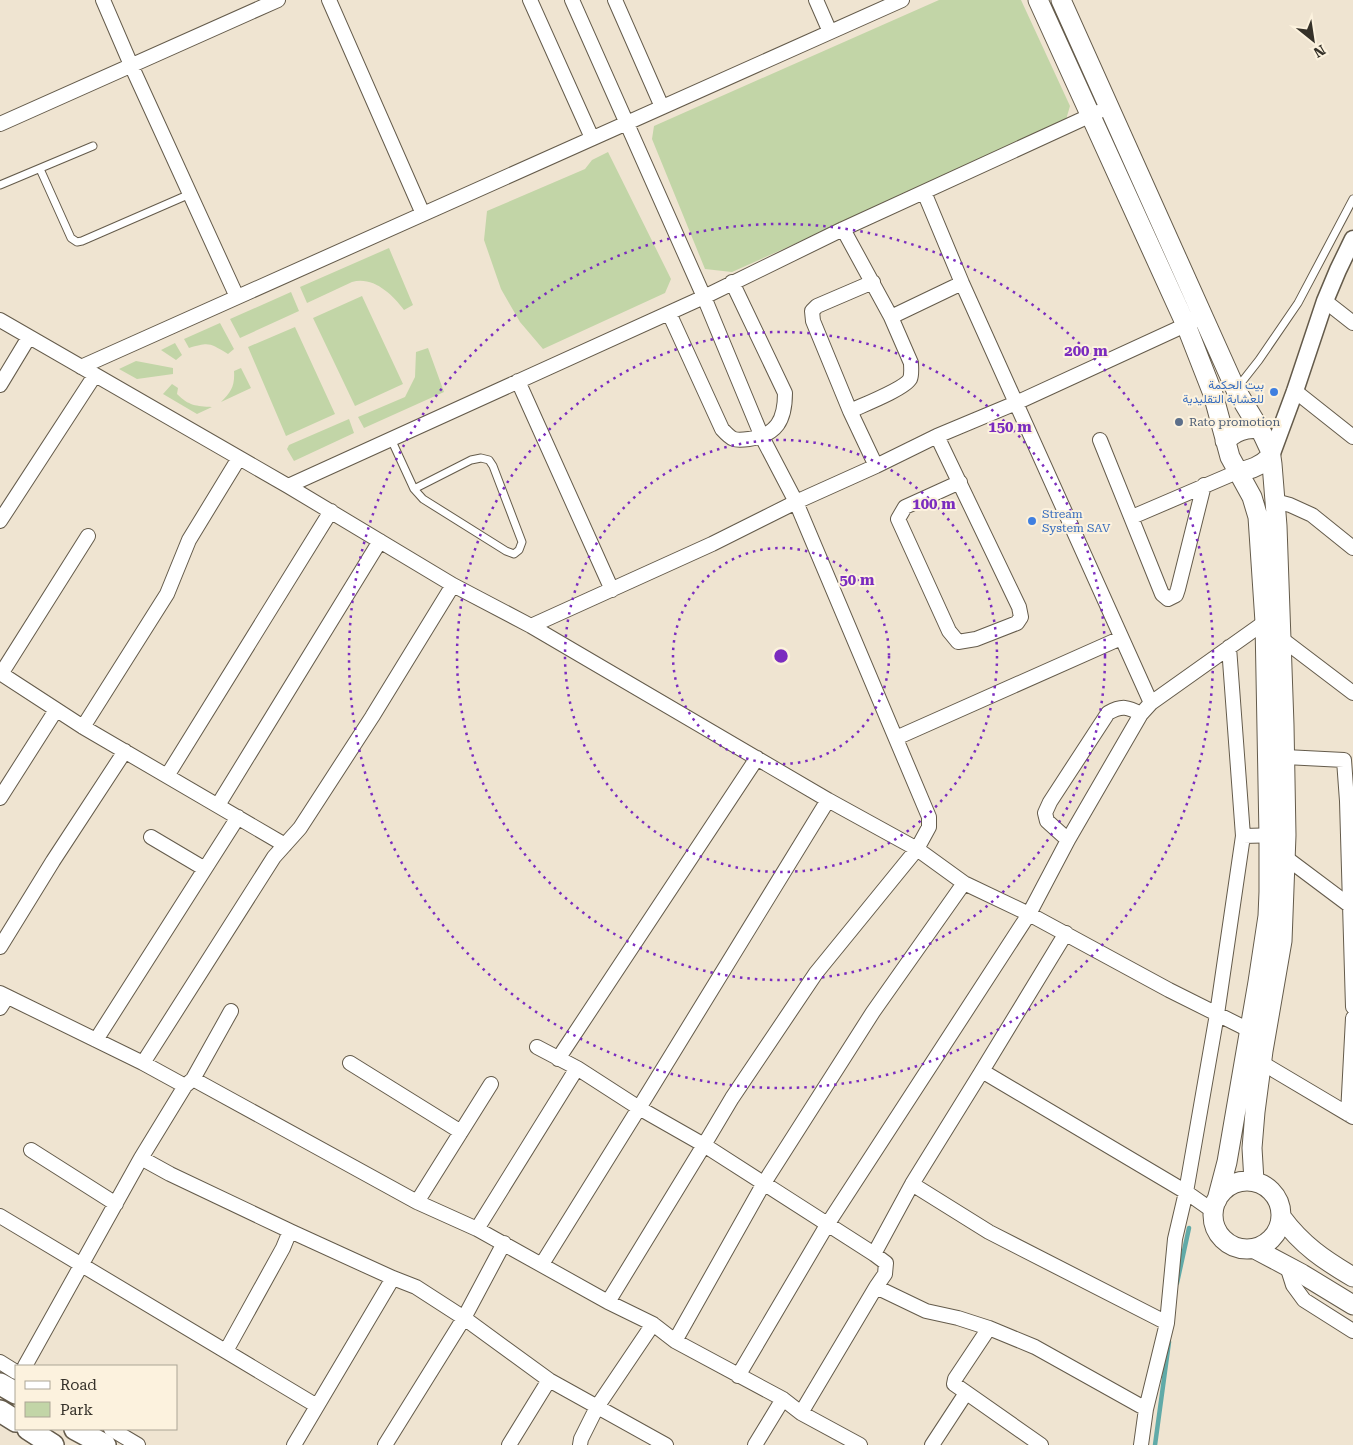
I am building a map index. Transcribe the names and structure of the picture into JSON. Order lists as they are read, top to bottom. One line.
{"places":["بيت الحكمة للعشابة التقليدية","Rato promotion","Stream System SAV"],"legend":["Road","Park"],"north":"bottom right","rings":["200 m","150 m","100 m","50 m"]}
